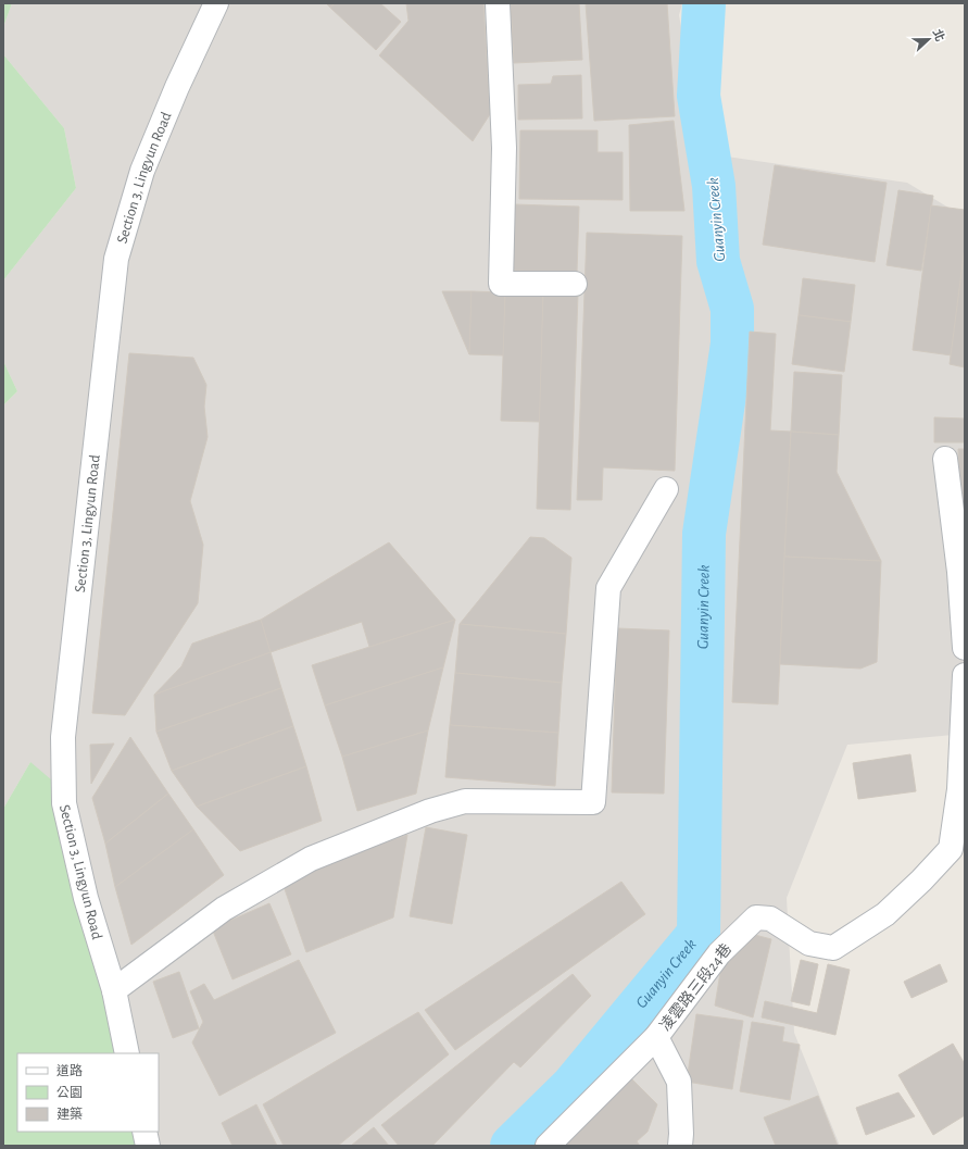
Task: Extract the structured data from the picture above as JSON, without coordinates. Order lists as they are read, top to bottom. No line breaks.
{"streets":{"street":["Section 3, Lingyun Road","凌雲路三段24巷"]},"water":["Guanyin Creek"],"legend":["道路","公園","建築"],"north":"right"}
